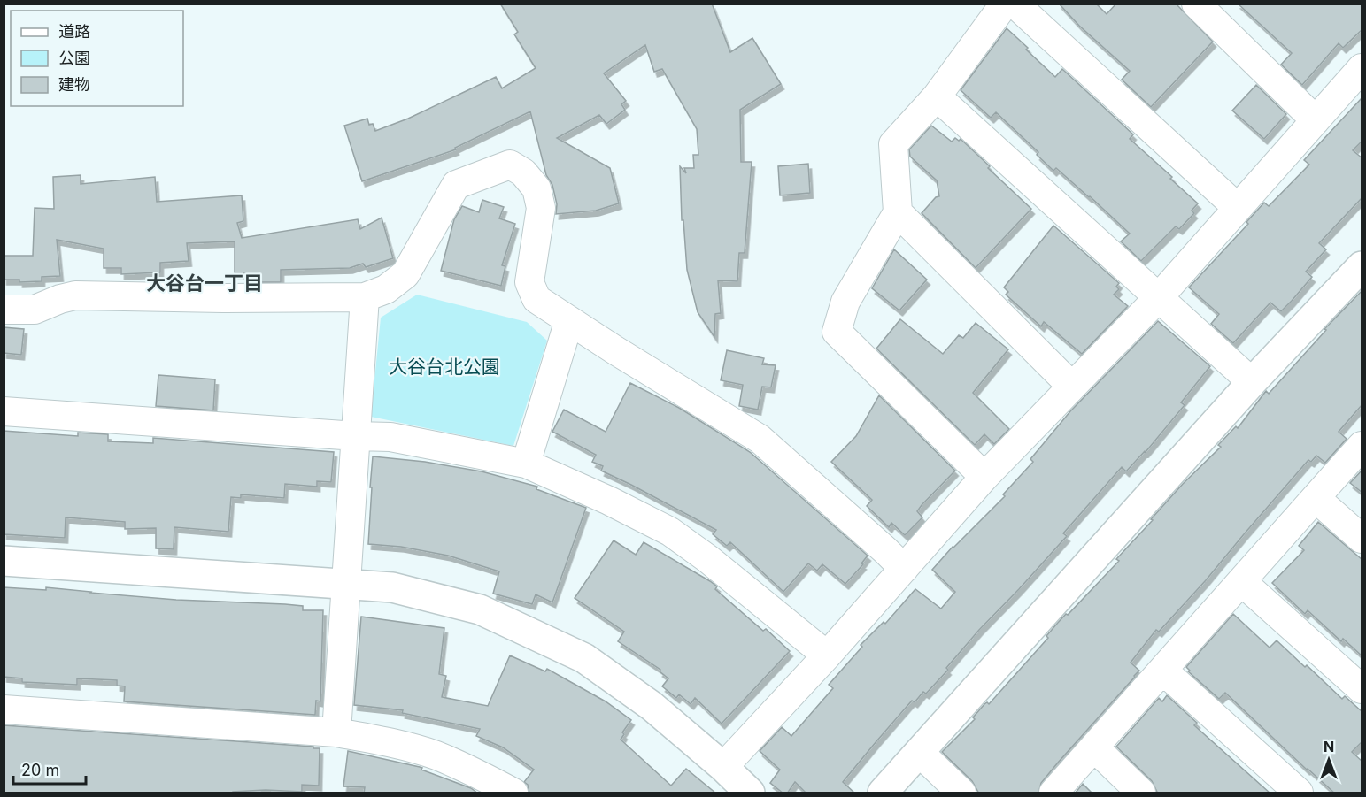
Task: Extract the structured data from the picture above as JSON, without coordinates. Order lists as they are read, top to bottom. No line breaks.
{"districts":["大谷台一丁目"],"parks":["大谷台北公園"],"legend":["道路","公園","建物"],"scale_bar":"20 m","north":"top"}
